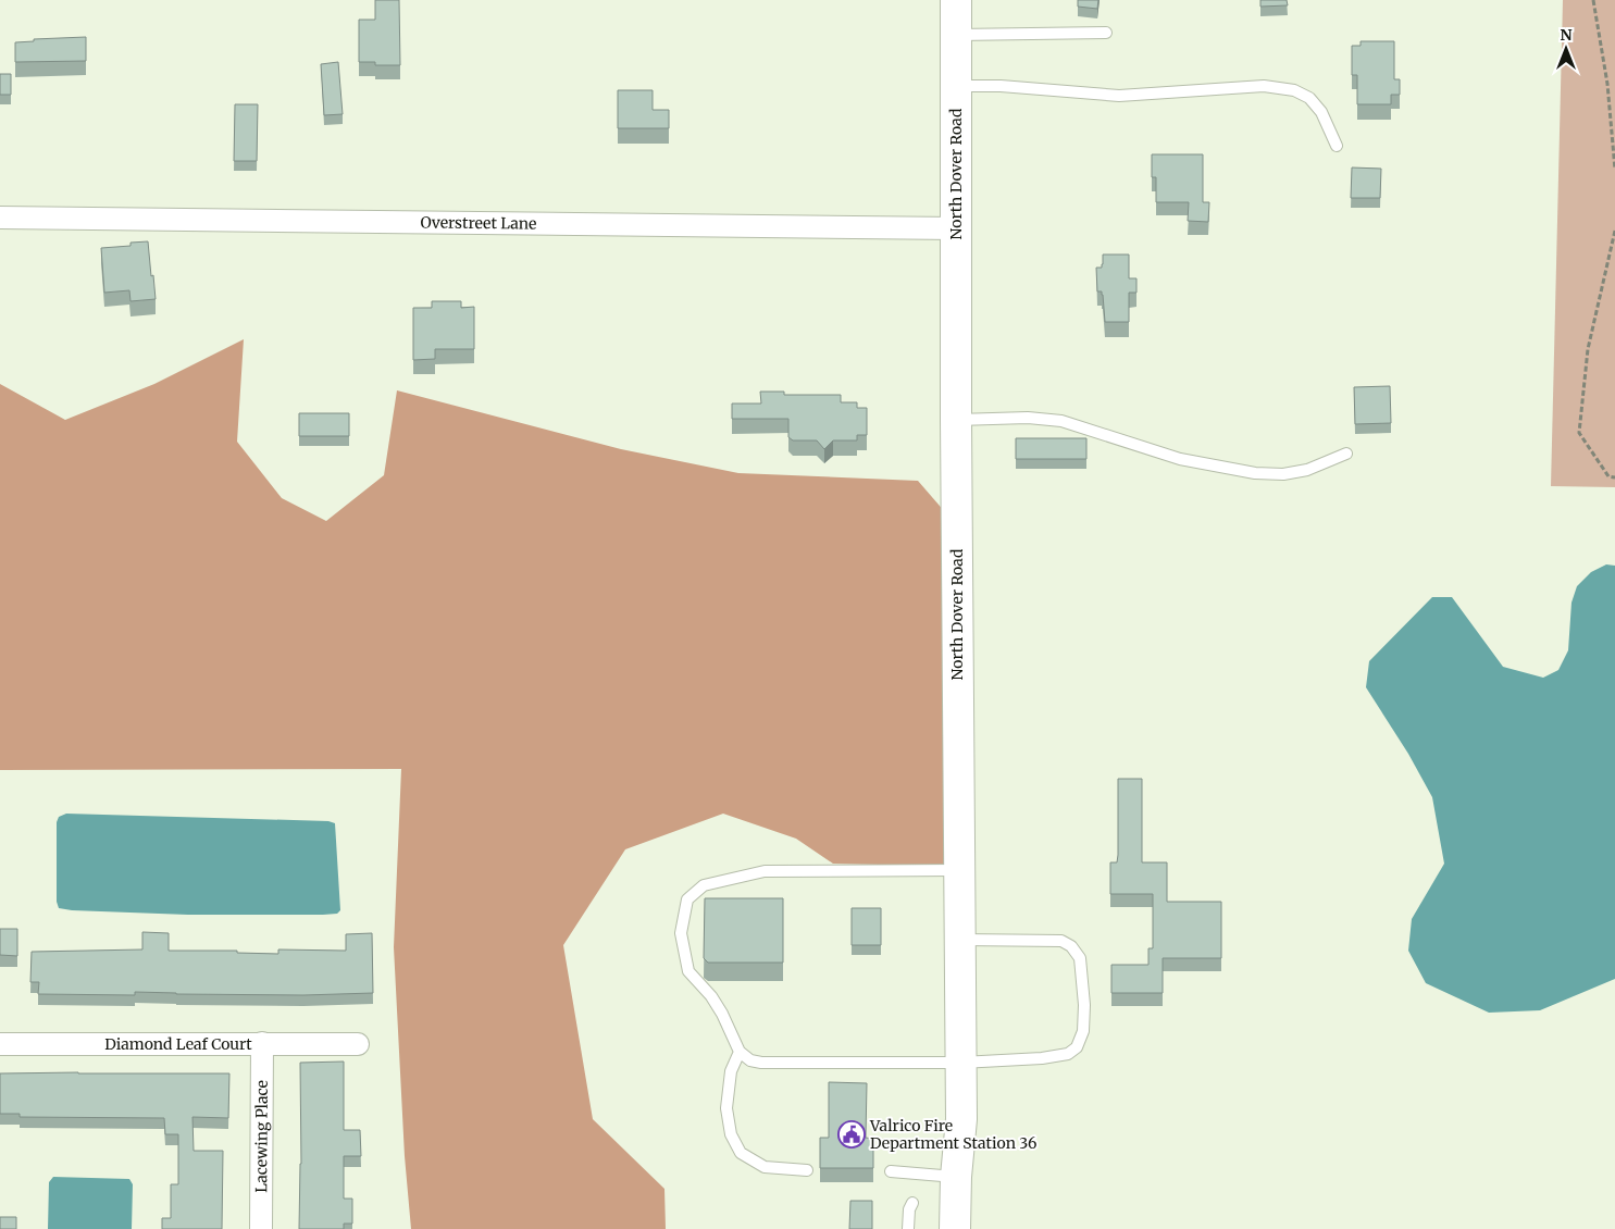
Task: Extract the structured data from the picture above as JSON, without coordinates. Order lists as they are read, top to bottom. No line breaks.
{"streets":{"street":["North Dover Road","Overstreet Lane","Diamond Leaf Court","Lacewing Place"]},"crossings":[["North Dover Road","Overstreet Lane"],["Diamond Leaf Court","Lacewing Place"]],"places":{"public building":["Valrico Fire Department Station 36"]},"north":"top"}
